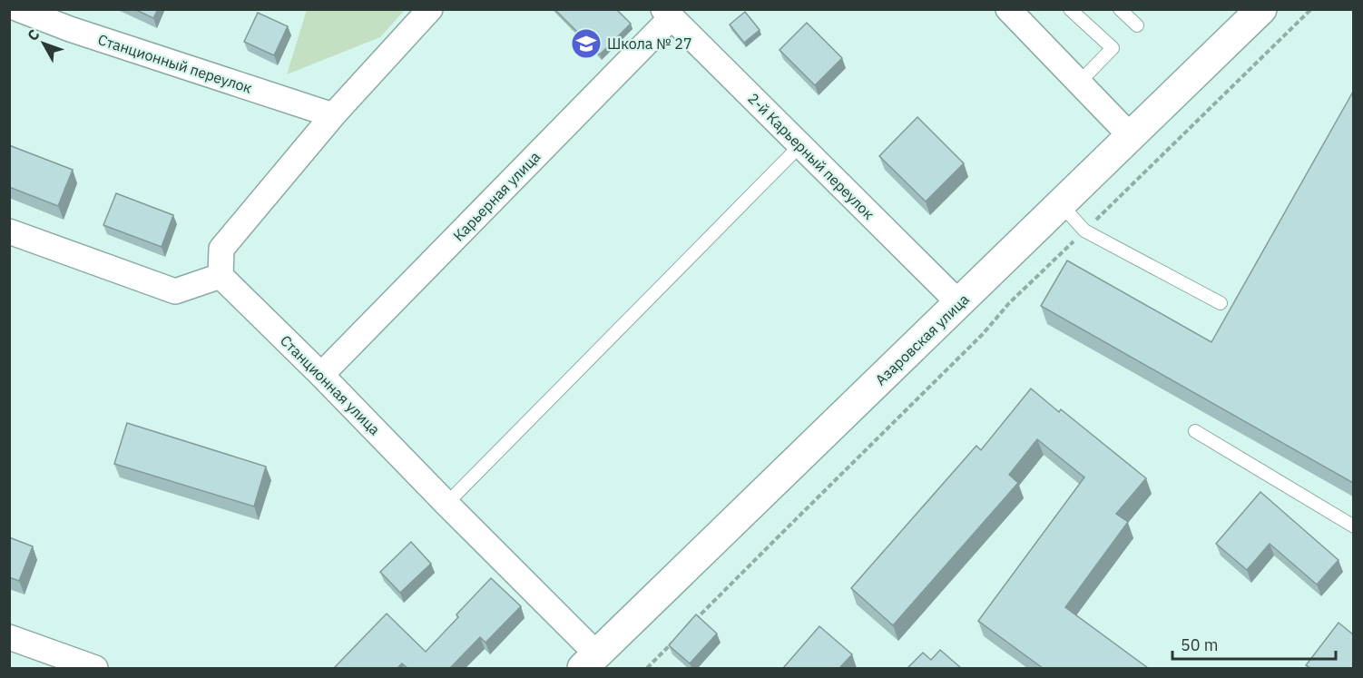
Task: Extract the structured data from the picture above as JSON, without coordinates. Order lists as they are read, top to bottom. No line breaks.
{"streets":{"street":["Станционный переулок","2-й Карьерный переулок","Карьерная улица","Азаровская улица","Станционная улица"]},"crossings":[["2-й Карьерный переулок","Карьерная улица"],["2-й Карьерный переулок","Азаровская улица"],["Карьерная улица","Станционная улица"],["Азаровская улица","Станционная улица"]],"places":{"school or university":["Школа № 27"]},"scale_bar":"50 m","north":"top left"}
